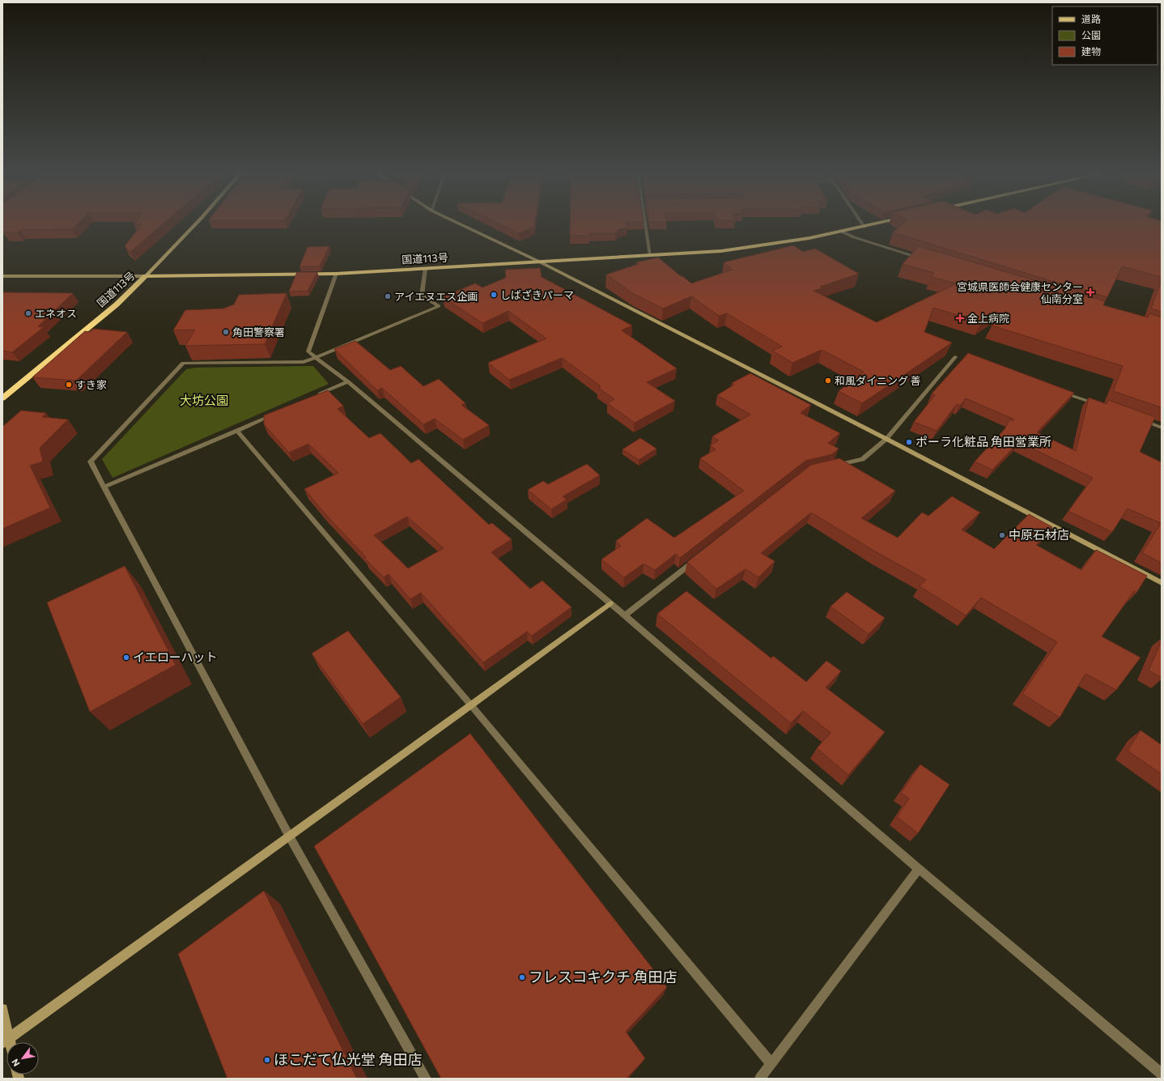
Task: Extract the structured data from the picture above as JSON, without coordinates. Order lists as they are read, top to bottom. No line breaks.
{"streets":{"highway":["国道113号"]},"parks":["大坊公園"],"places":{"health":["宮城県医師会健康センター 仙南分室","金上病院"],"other":["しばざきパーマ","アイエヌエス企画","エネオス","角田警察署","和風ダイニング 善","すき家","ポーラ化粧品 角田営業所","中原石材店","イエローハット","フレスコキクチ 角田店","ほこだて仏光堂 角田店"]},"legend":["道路","公園","建物"],"north":"bottom left"}
